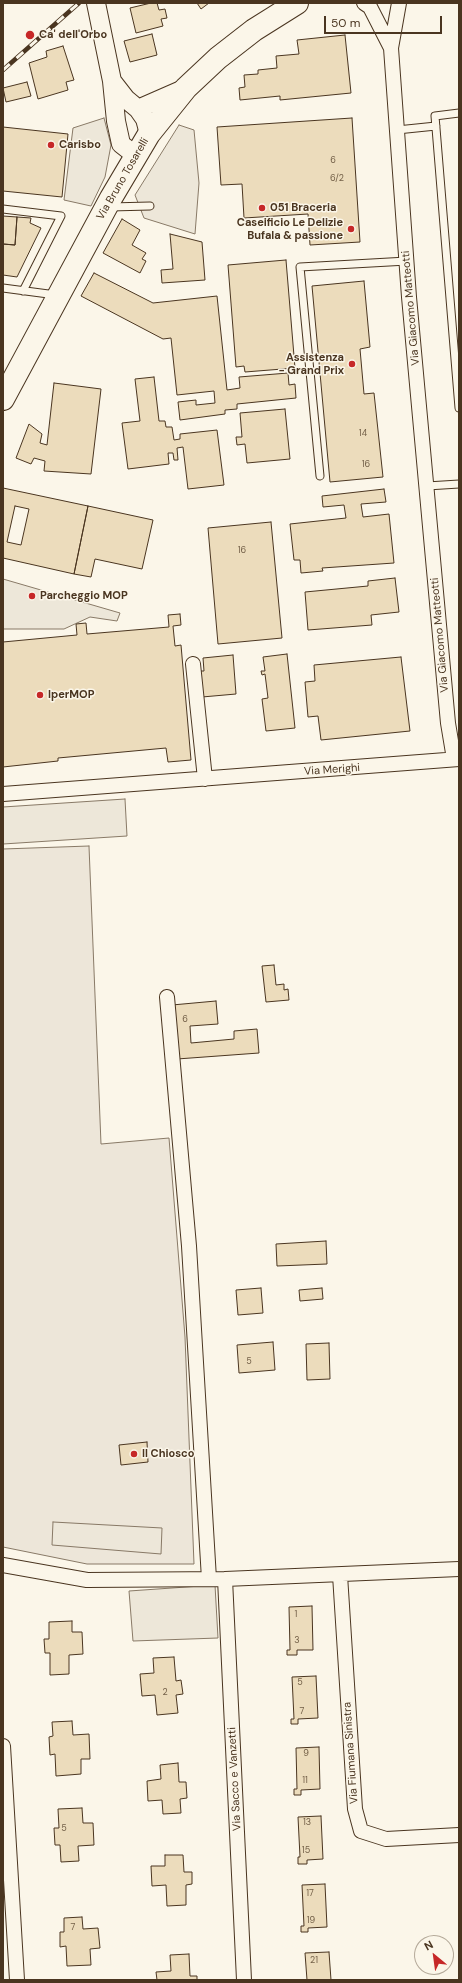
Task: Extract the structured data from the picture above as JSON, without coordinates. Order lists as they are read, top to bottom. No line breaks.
{"streets":{"main road":["Via Bruno Tosarelli"],"street":["Via Giacomo Matteotti","Via Merighi","Via Fiumana Sinistra","Via Sacco e Vanzetti"]},"crossings":[["Via Giacomo Matteotti","Via Merighi"]],"places":["Ca' dell'Orbo","Carisbo","051 Braceria","Caseificio Le Delizie Bufala & passione","Assistenza - Grand Prix","Parcheggio MOP","IperMOP","Il Chiosco"],"house_numbers":["6","6/2","14","16","16","6","5","1","3","5","2","7","9","11","13","5","15","17","19","7","21"],"scale_bar":"50 m","north":"top left"}
